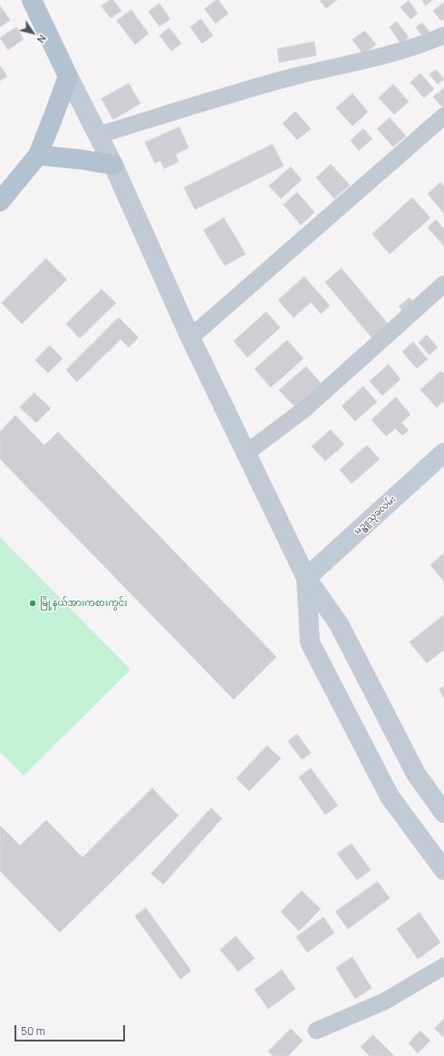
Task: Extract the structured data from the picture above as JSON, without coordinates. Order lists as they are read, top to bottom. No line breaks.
{"streets":{"street":["မဥ္ဇူသုခလမ်း"]},"places":["မြို့နယ်အားကစားကွင်း"],"scale_bar":"50 m","north":"bottom right"}
